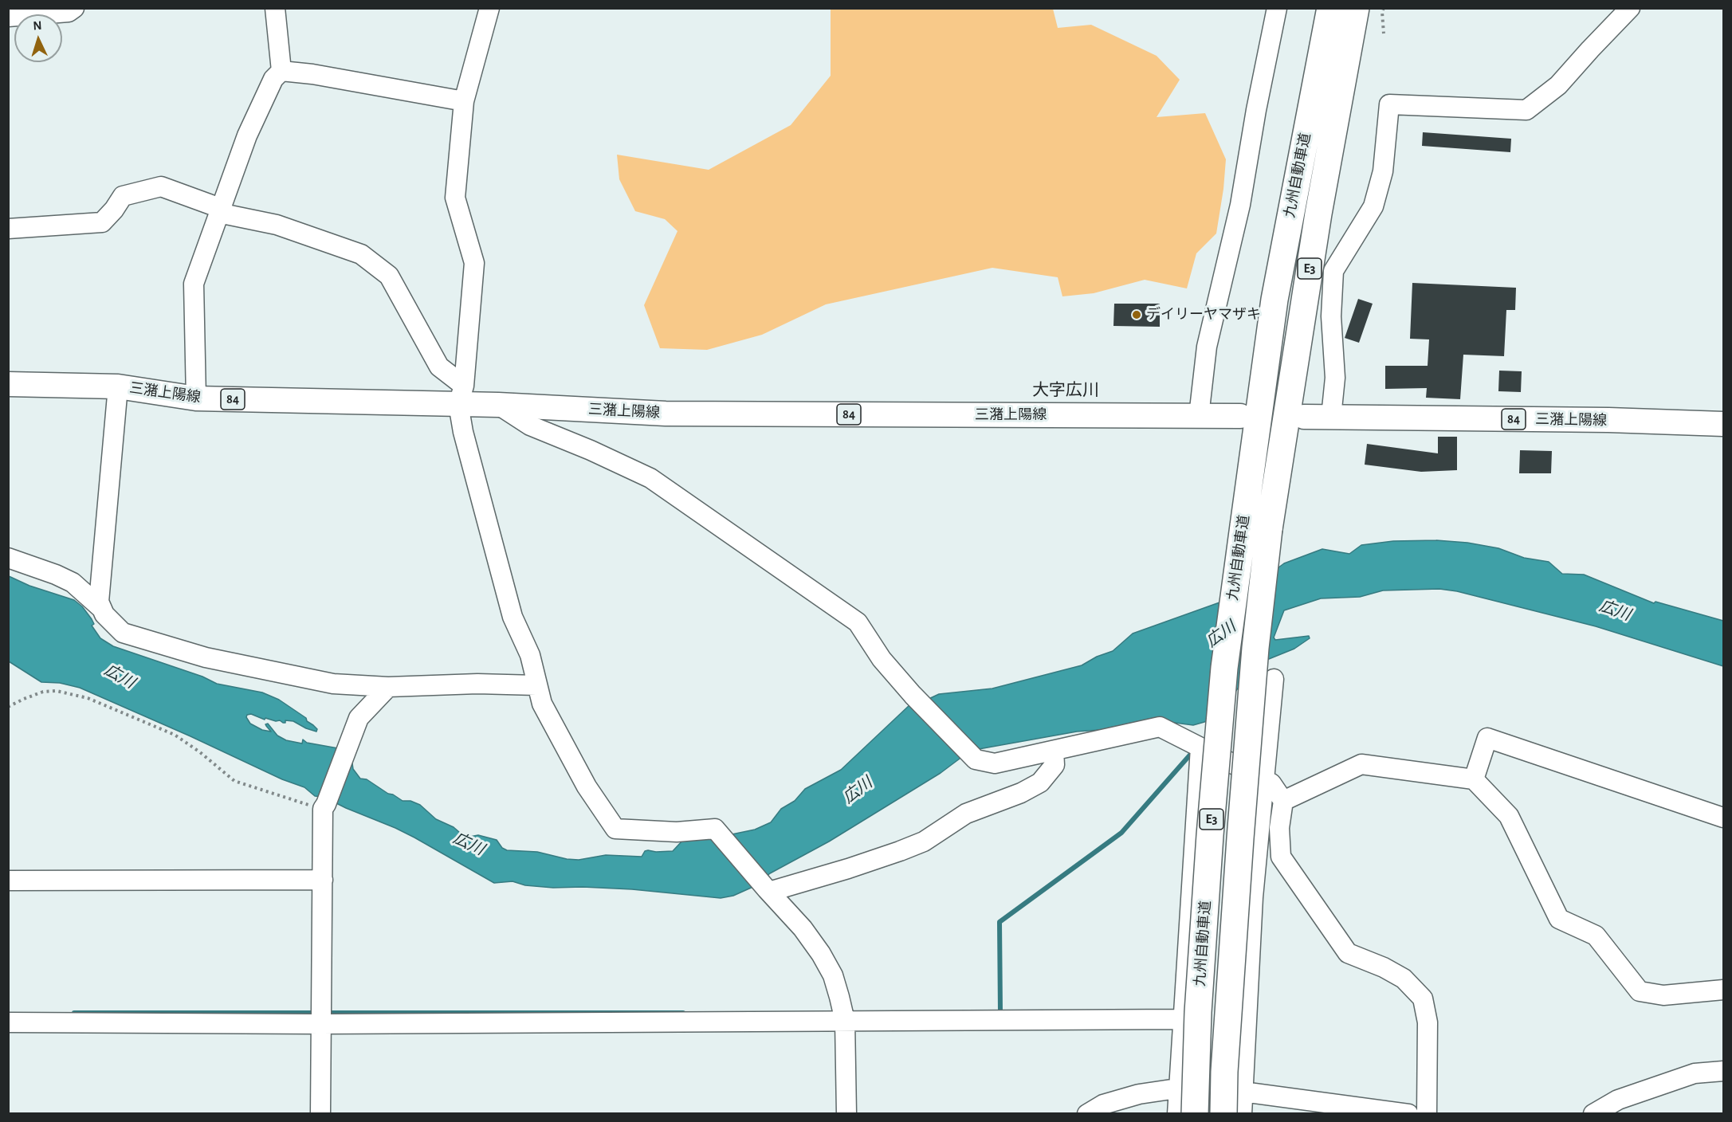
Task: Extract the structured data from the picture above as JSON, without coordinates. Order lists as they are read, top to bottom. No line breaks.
{"streets":{"highway":["九州自動車道","E3"],"main road":["三潴上陽線","84"]},"districts":["大字広川"],"water":["広川"],"places":["デイリーヤマザキ"],"north":"top"}
